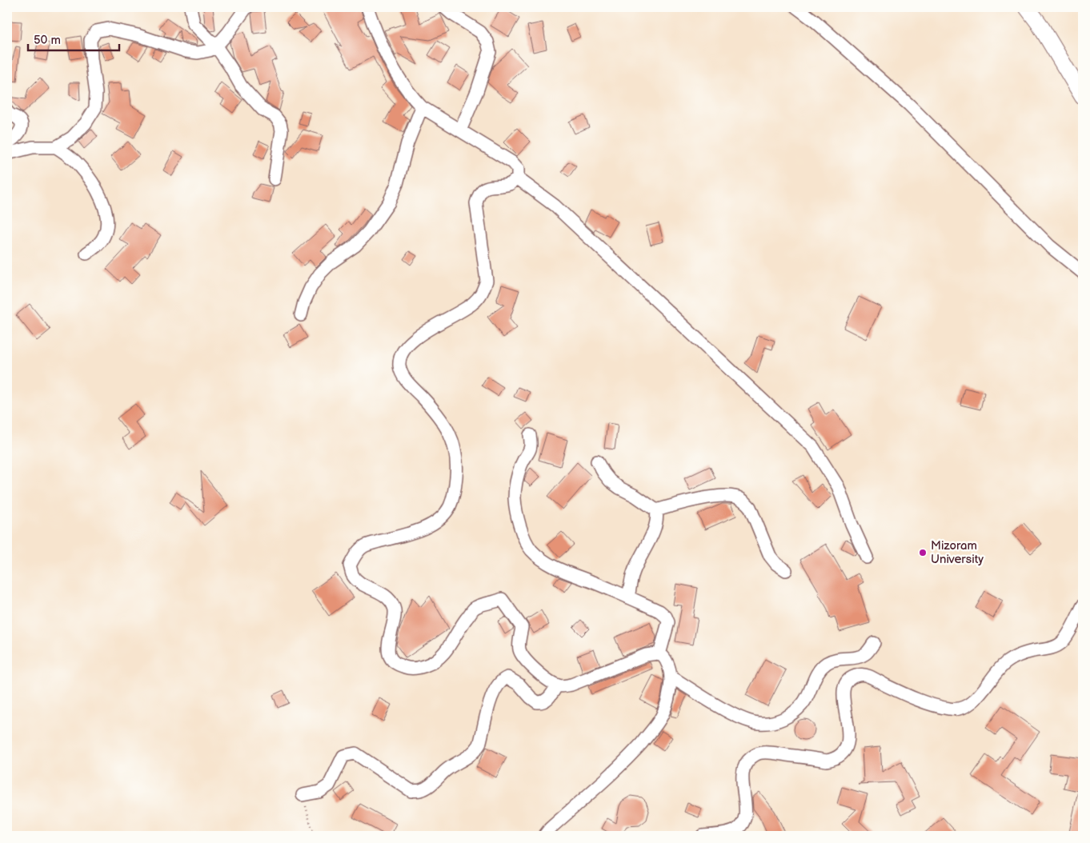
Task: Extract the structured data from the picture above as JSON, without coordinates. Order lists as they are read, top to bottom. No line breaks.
{"places":["Mizoram University"],"scale_bar":"50 m"}
